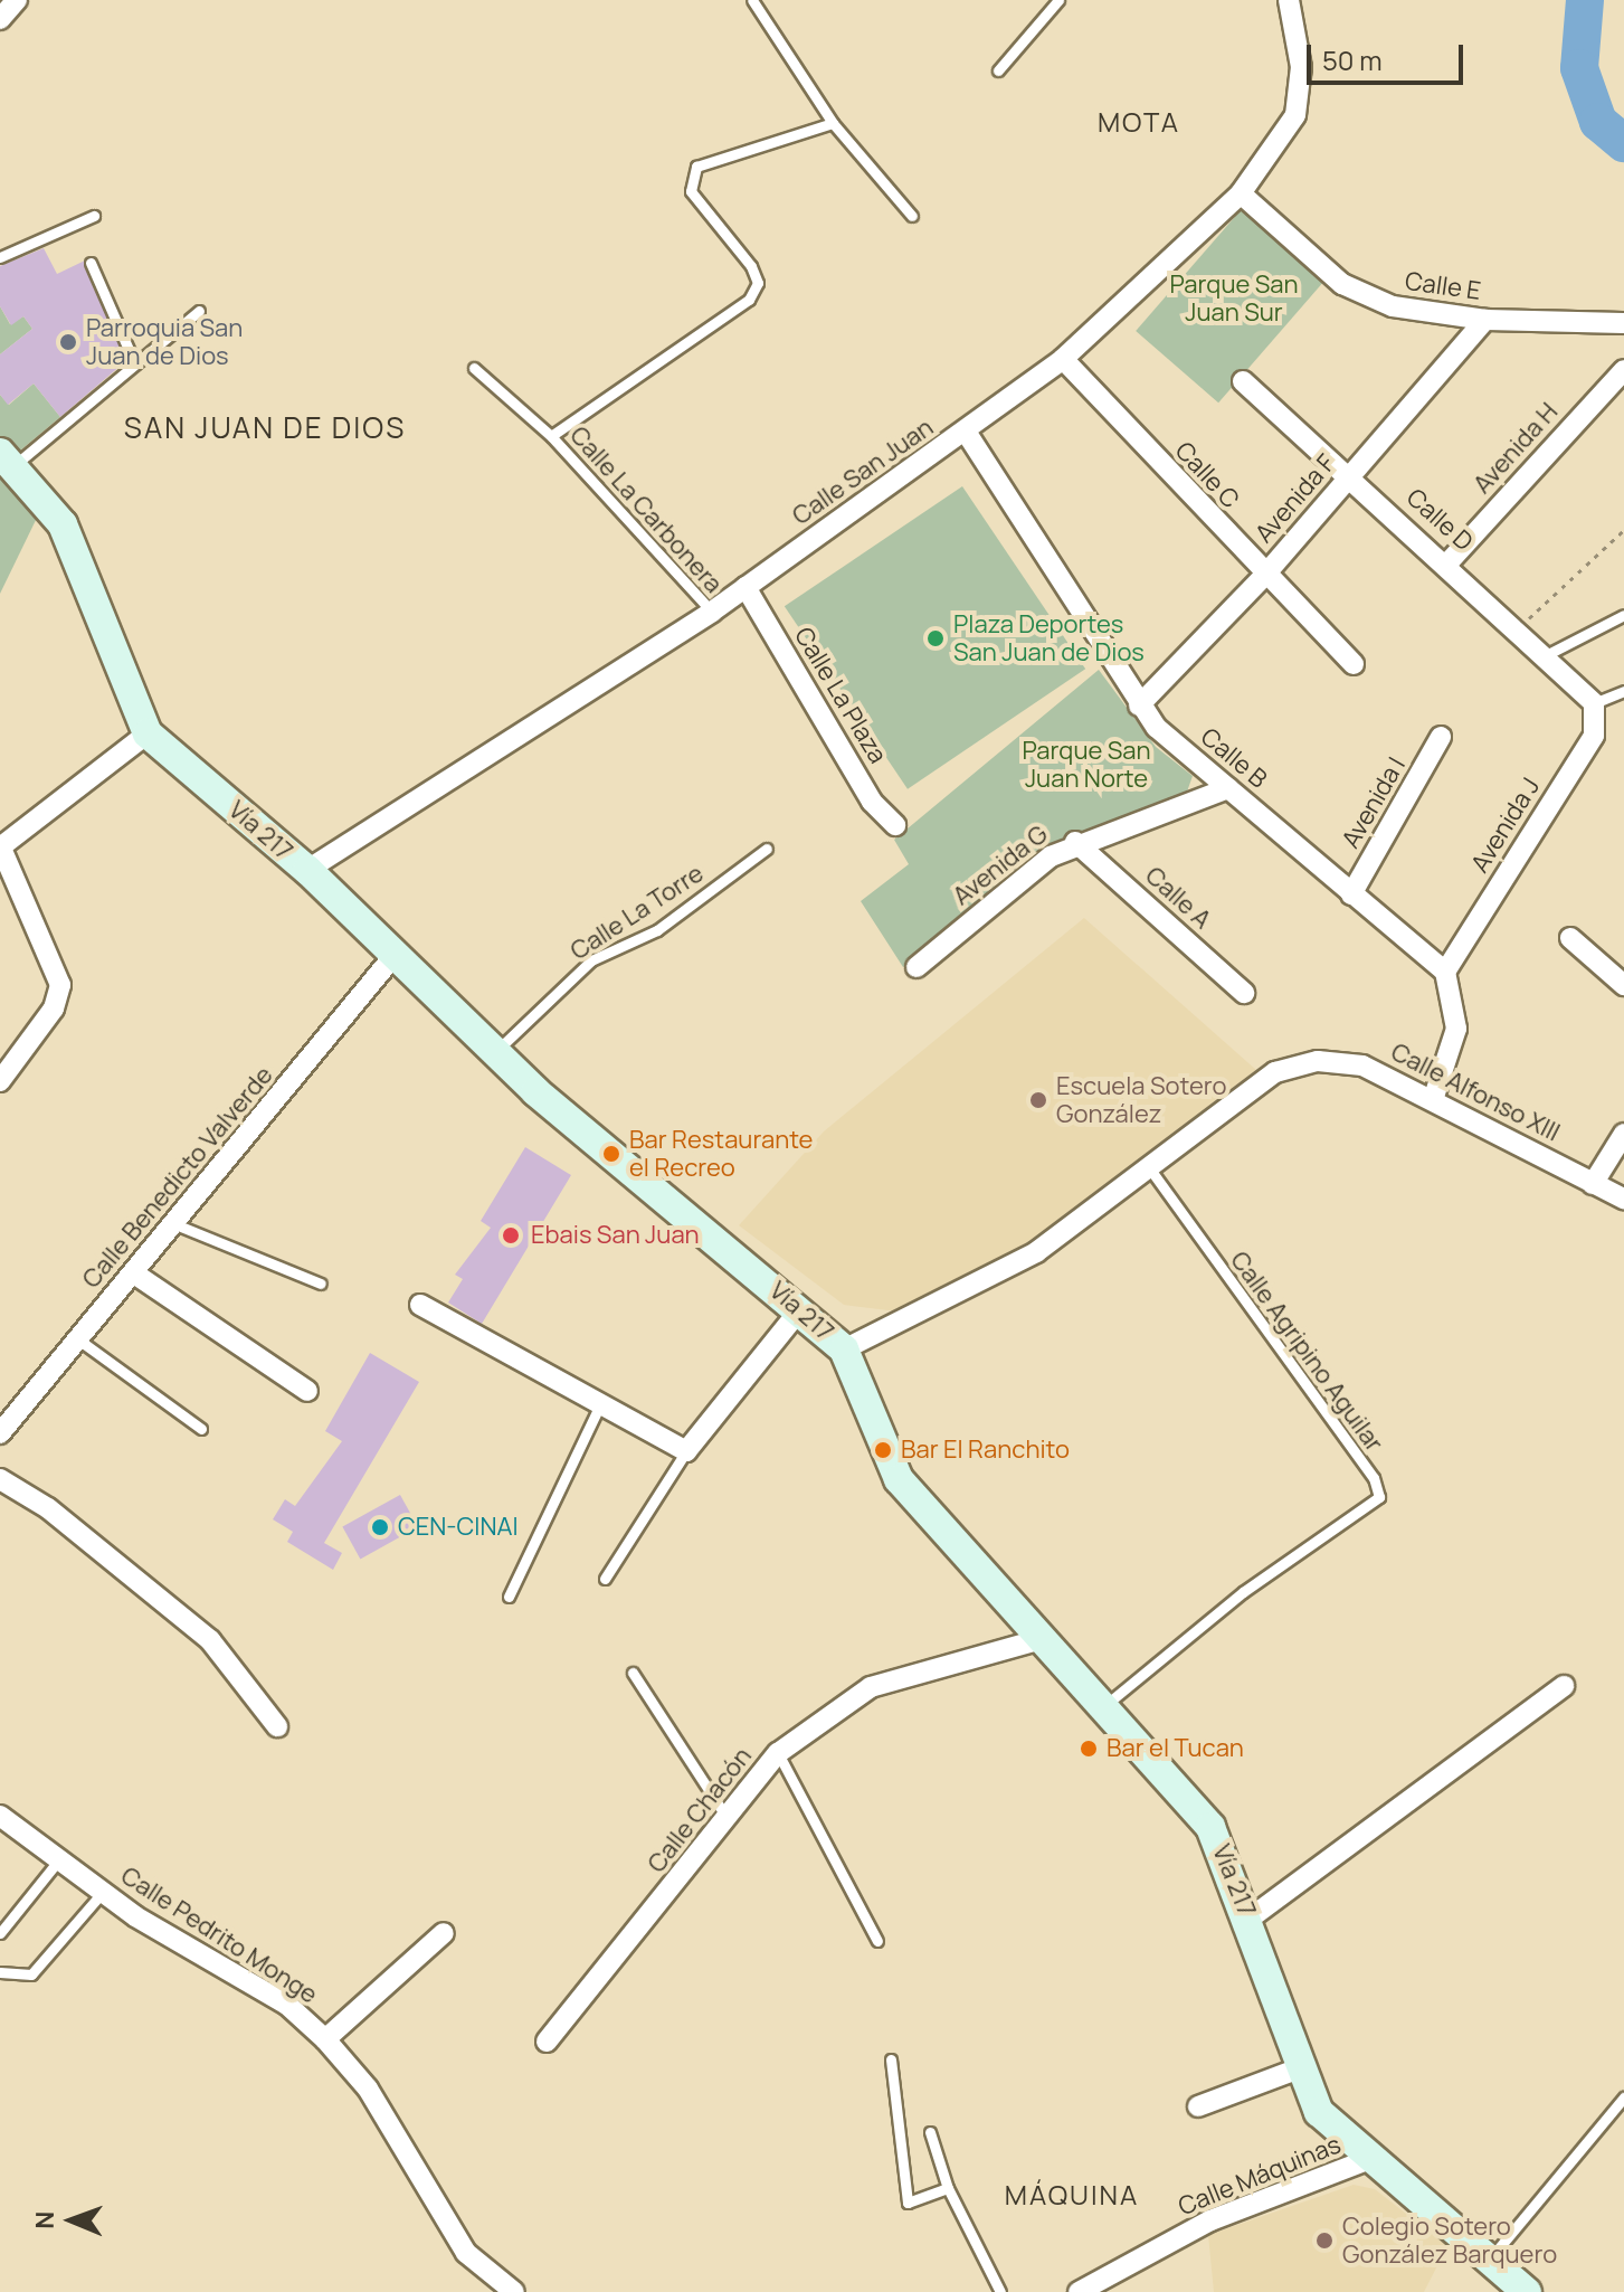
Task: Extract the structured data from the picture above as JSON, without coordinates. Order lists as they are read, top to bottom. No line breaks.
{"streets":{"main road":["Vía 217"],"street":["Calle E","Avenida H","Calle San Juan","Calle C","Avenida F","Calle D","Calle La Plaza","Calle B","Avenida I","Avenida J","Avenida G","Calle A","Calle Alfonso XIII","Calle Benedicto Valverde","Calle Chacón","Calle Pedrito Monge","Calle Máquinas"],"lane":["Calle La Carbonera","Calle La Torre","Calle Agripino Aguilar"]},"crossings":[["Calle E","Calle San Juan"],["Calle E","Avenida F"],["Avenida H","Calle D"],["Calle San Juan","Calle C"],["Calle San Juan","Calle La Carbonera"],["Calle San Juan","Calle La Plaza"],["Calle San Juan","Calle B"],["Calle San Juan","Vía 217"],["Calle C","Avenida F"],["Avenida F","Calle D"],["Avenida F","Calle B"],["Calle D","Avenida J"],["Calle B","Avenida I"],["Calle B","Avenida J"],["Calle B","Avenida G"],["Vía 217","Calle La Torre"],["Vía 217","Calle Alfonso XIII"],["Vía 217","Calle Benedicto Valverde"],["Vía 217","Calle Agripino Aguilar"],["Vía 217","Calle Chacón"],["Vía 217","Calle Máquinas"],["Avenida G","Calle A"],["Calle Alfonso XIII","Calle Agripino Aguilar"]],"districts":["MOTA","SAN JUAN DE DIOS","MÁQUINA"],"parks":["Parque San Juan Sur","Parque San Juan Norte"],"places":["Parroquia San Juan de Dios","Plaza Deportes San Juan de Dios","Escuela Sotero González","Bar Restaurante el Recreo","Ebais San Juan","Bar El Ranchito","CEN-CINAI","Bar el Tucan","Colegio Sotero González Barquero"],"scale_bar":"50 m","north":"left"}
